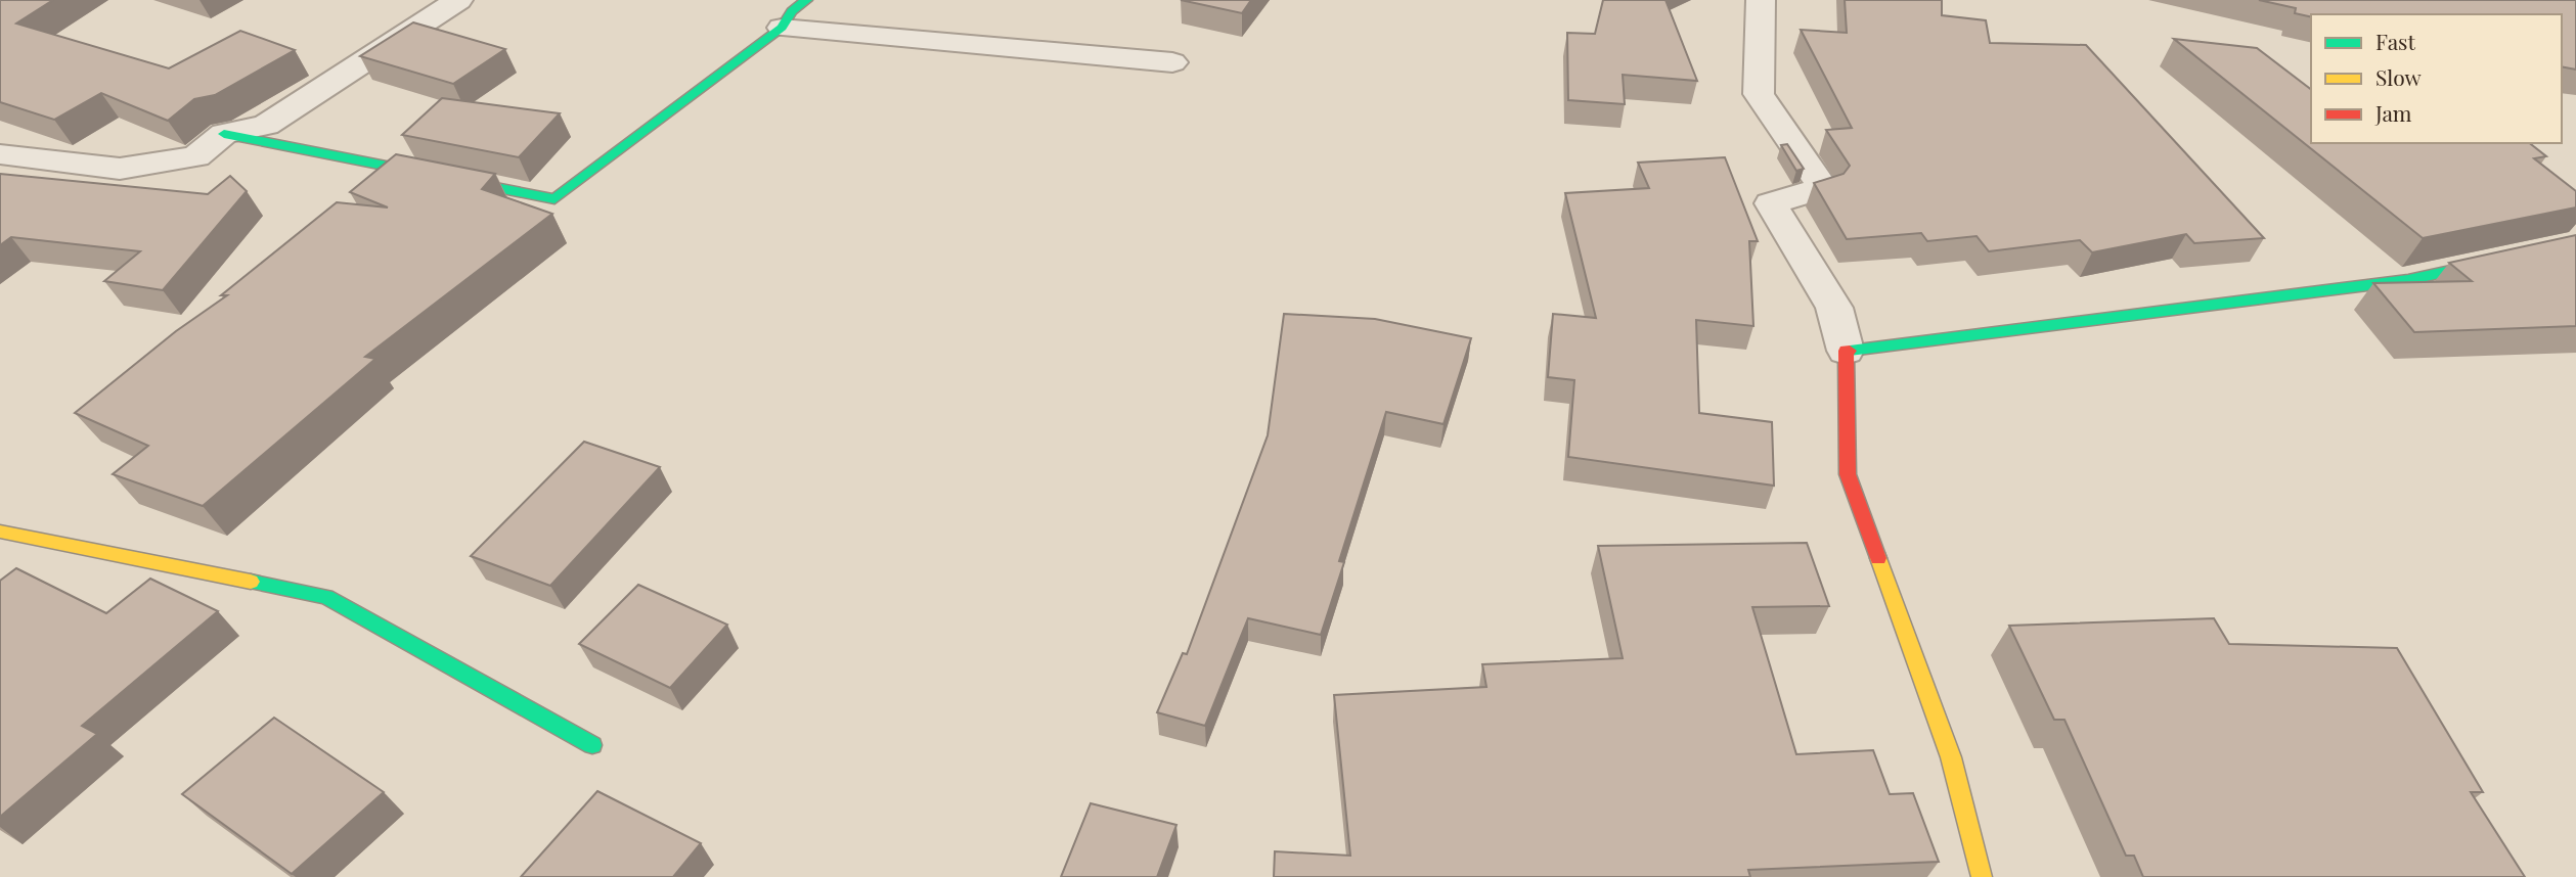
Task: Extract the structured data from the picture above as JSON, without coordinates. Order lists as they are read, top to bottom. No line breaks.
{"legend":["Fast","Slow","Jam"]}
